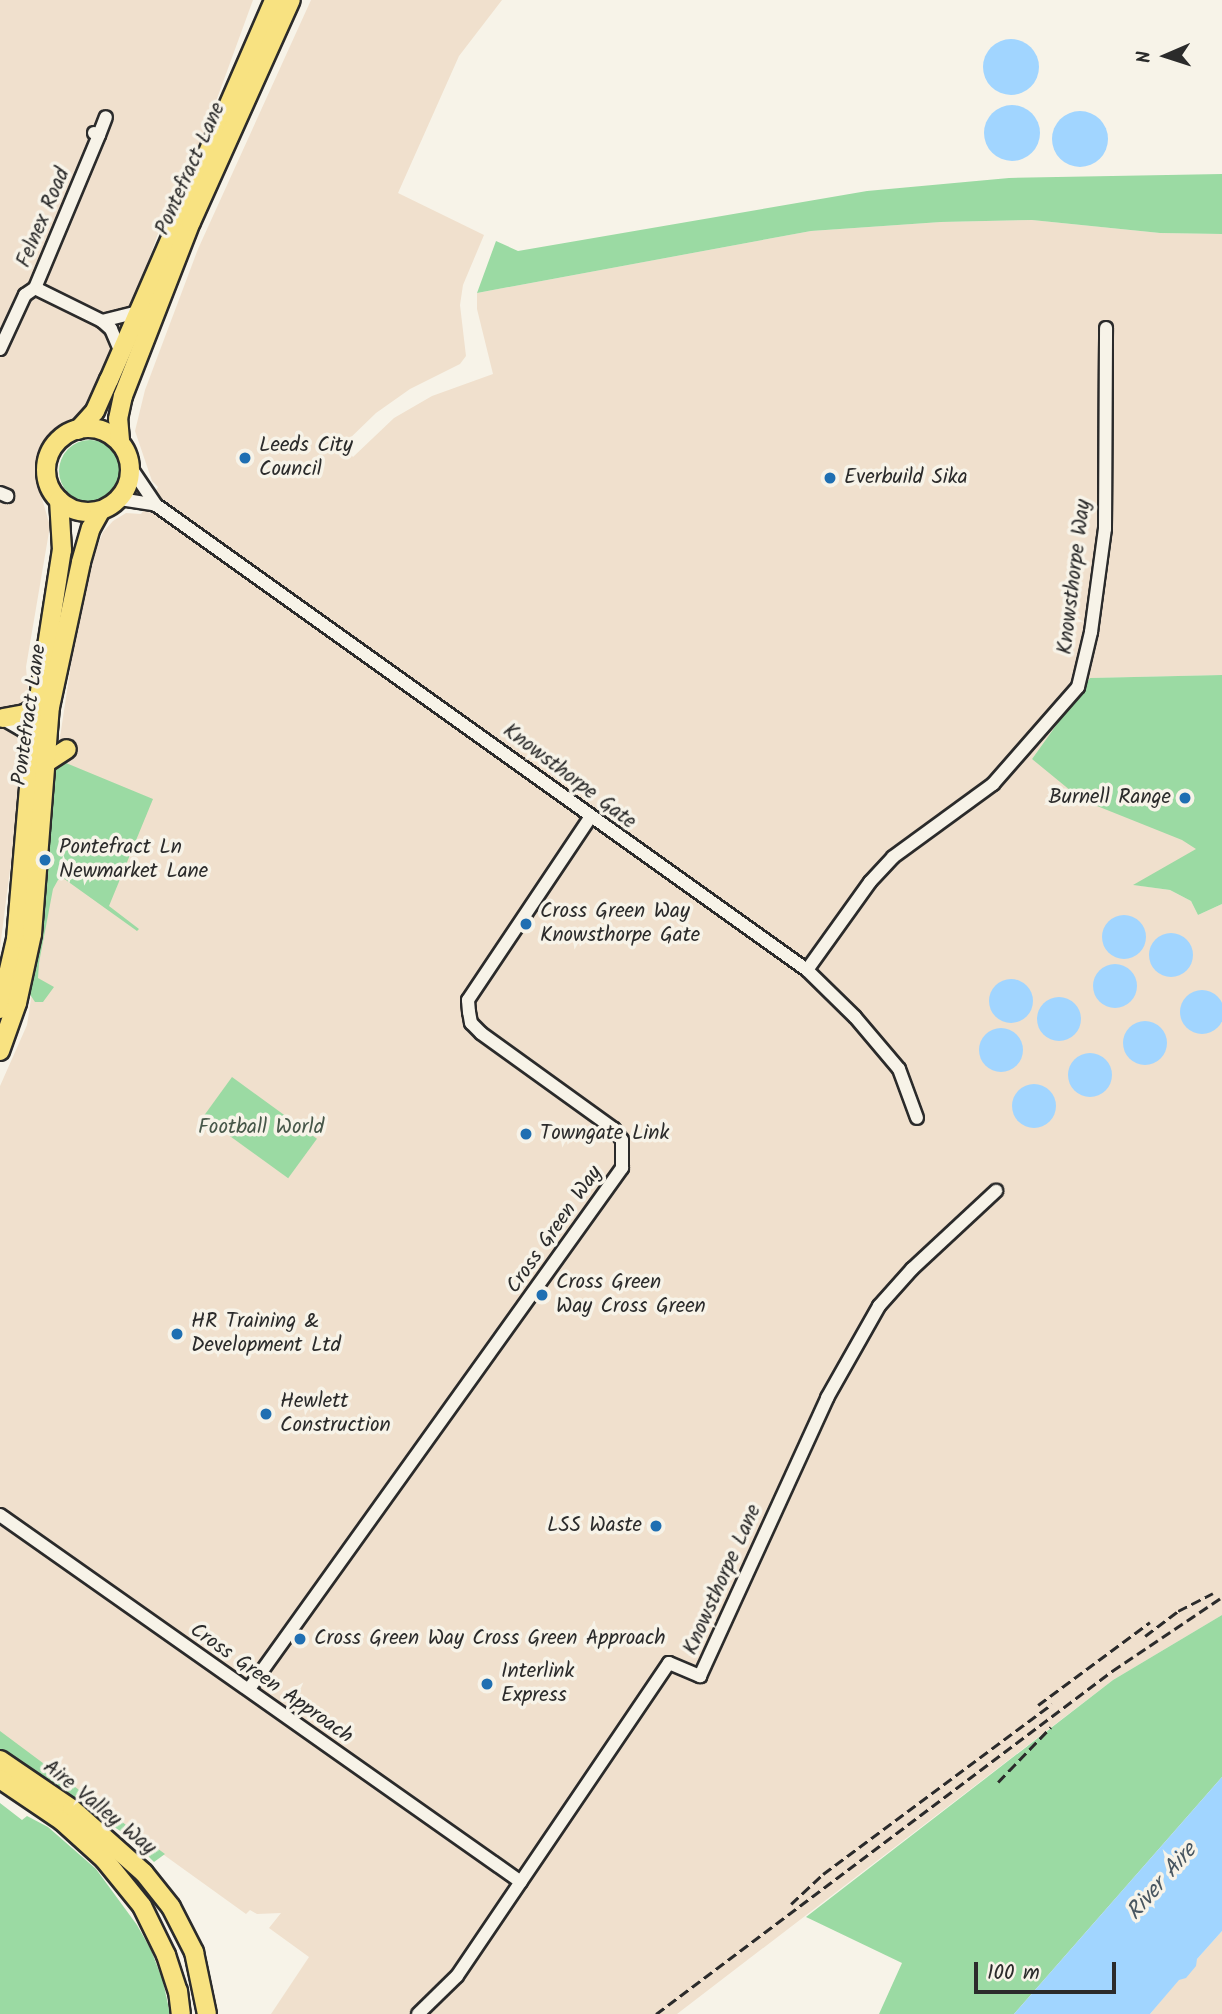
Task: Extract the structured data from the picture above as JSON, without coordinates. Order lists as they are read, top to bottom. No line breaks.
{"streets":{"highway":["Pontefract Lane","Aire Valley Way"],"street":["Felnex Road","Knowsthorpe Way","Knowsthorpe Gate","Cross Green Way","Knowsthorpe Lane","Cross Green Approach"]},"crossings":[["Pontefract Lane","Knowsthorpe Gate"],["Knowsthorpe Way","Knowsthorpe Gate"],["Knowsthorpe Gate","Cross Green Way"],["Cross Green Way","Cross Green Approach"],["Knowsthorpe Lane","Cross Green Approach"]],"water":["River Aire"],"parks":["Football World"],"places":["Leeds City Council","Everbuild Sika","Burnell Range","Pontefract Ln Newmarket Lane","Cross Green Way Knowsthorpe Gate","Towngate Link","Cross Green Way Cross Green","HR Training & Development Ltd","Hewlett Construction","LSS Waste","Cross Green Way Cross Green Approach","Interlink Express"],"scale_bar":"100 m","north":"left"}
